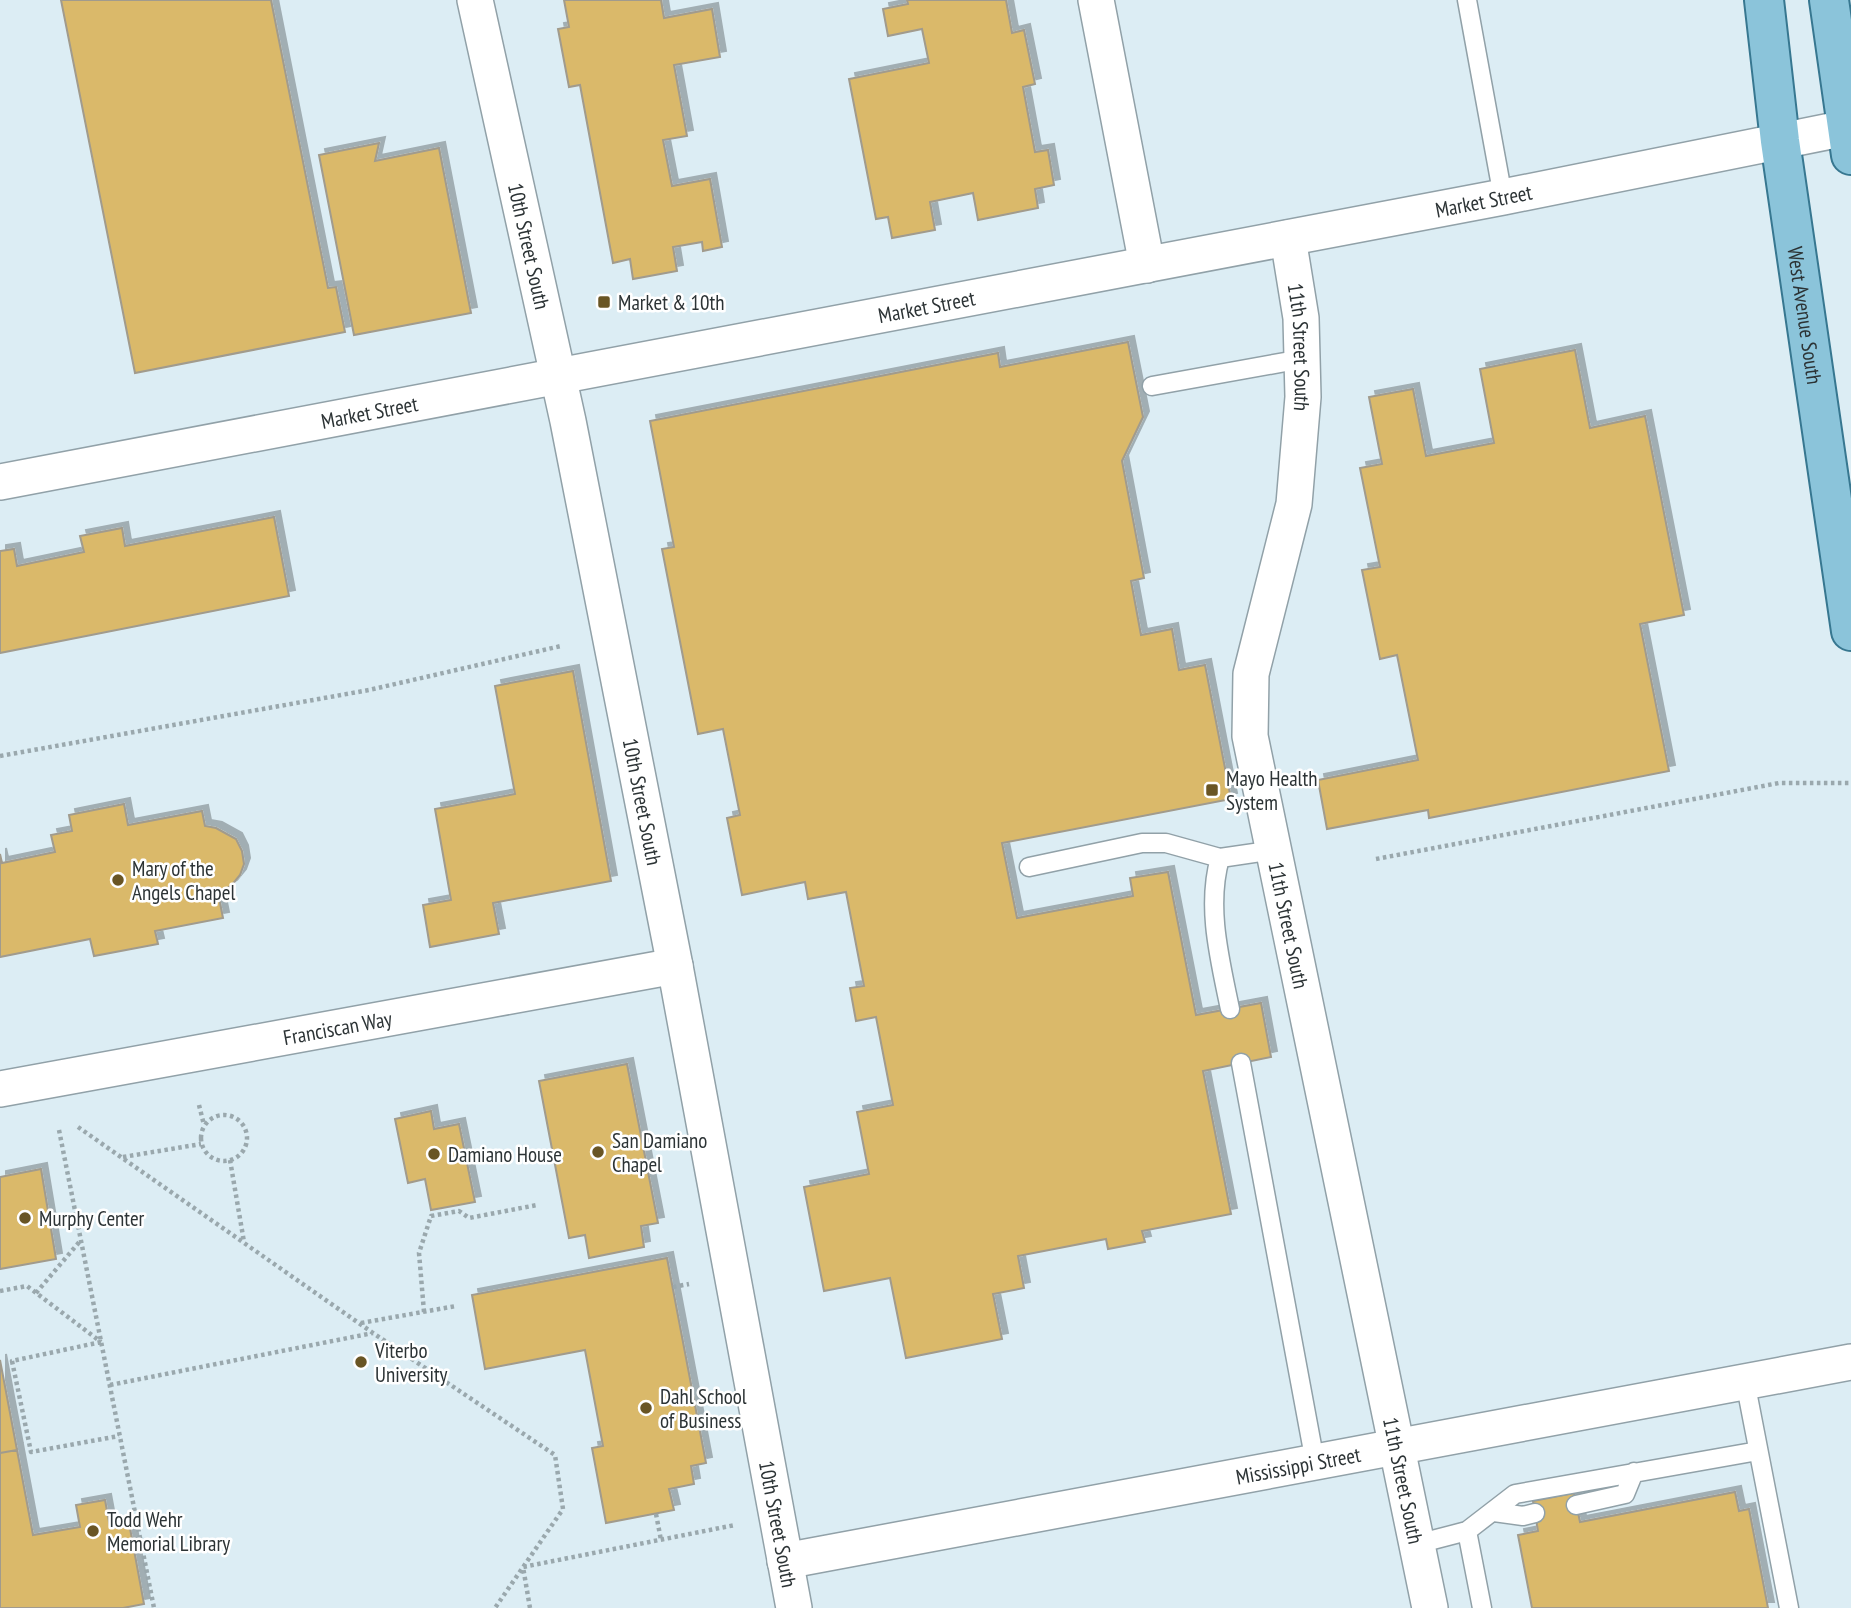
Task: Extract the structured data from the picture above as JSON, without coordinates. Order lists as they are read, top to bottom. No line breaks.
{"streets":{"main road":["West Avenue South"],"street":["Market Street","10th Street South","11th Street South","Franciscan Way","Mississippi Street"]},"crossings":[["Market Street","10th Street South"],["Market Street","West Avenue South"],["Market Street","11th Street South"],["10th Street South","Franciscan Way"],["10th Street South","Mississippi Street"],["11th Street South","Mississippi Street"]],"places":{"transit":["Market & 10th","Mayo Health System"],"other":["Mary of the Angels Chapel","San Damiano Chapel","Damiano House","Murphy Center","Viterbo University","Dahl School of Business","Todd Wehr Memorial Library"]}}
